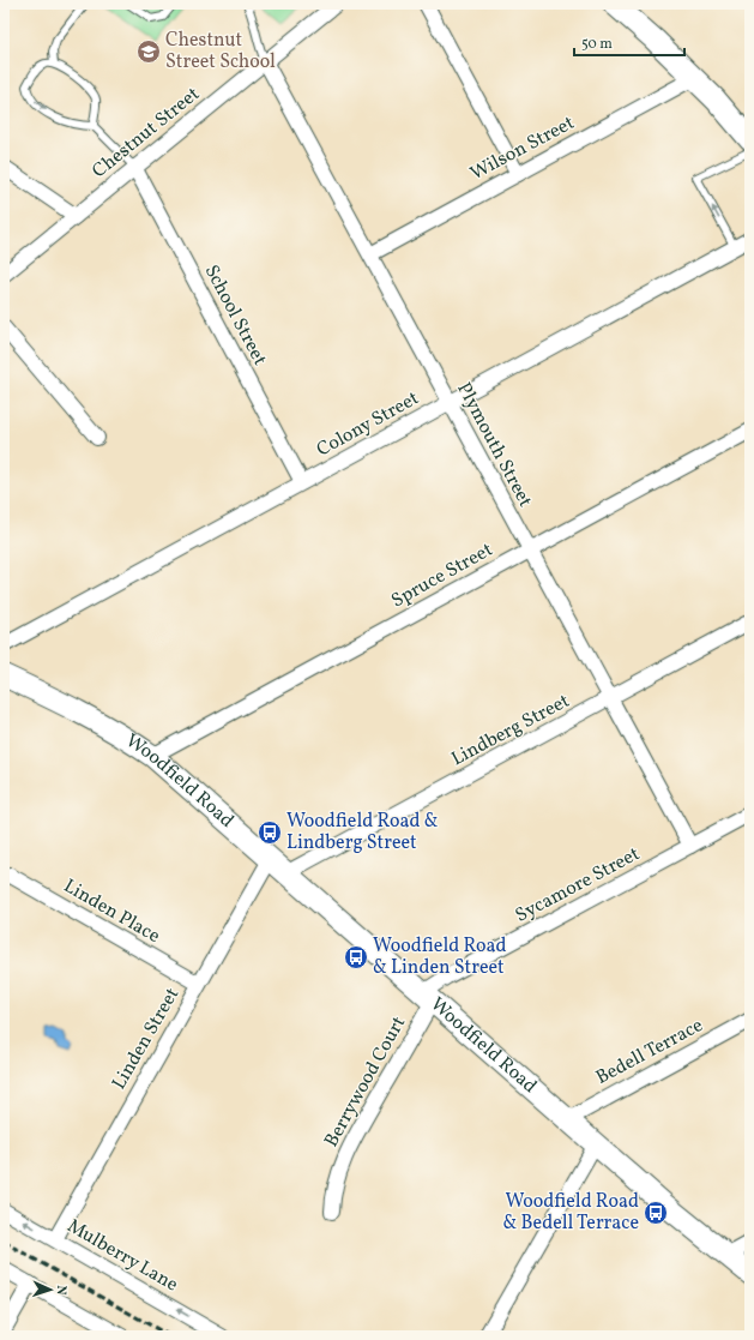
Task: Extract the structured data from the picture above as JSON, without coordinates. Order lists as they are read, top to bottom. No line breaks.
{"streets":{"main road":["Woodfield Road"],"street":["Chestnut Street","Wilson Street","School Street","Colony Street","Plymouth Street","Spruce Street","Lindberg Street","Sycamore Street","Linden Place","Linden Street","Bedell Terrace","Berrywood Court","Mulberry Lane"]},"crossings":[["Chestnut Street","School Street"],["Chestnut Street","Plymouth Street"],["Wilson Street","Plymouth Street"],["School Street","Colony Street"],["Colony Street","Plymouth Street"],["Plymouth Street","Spruce Street"],["Plymouth Street","Lindberg Street"],["Plymouth Street","Sycamore Street"],["Spruce Street","Woodfield Road"],["Lindberg Street","Woodfield Road"],["Woodfield Road","Sycamore Street"],["Woodfield Road","Linden Street"],["Woodfield Road","Bedell Terrace"],["Woodfield Road","Berrywood Court"],["Sycamore Street","Berrywood Court"],["Linden Place","Linden Street"],["Linden Street","Mulberry Lane"]],"places":{"school or university":["Chestnut Street School"],"bus stop":["Woodfield Road & Lindberg Street","Woodfield Road & Linden Street","Woodfield Road & Bedell Terrace"]},"scale_bar":"50 m","north":"right"}
